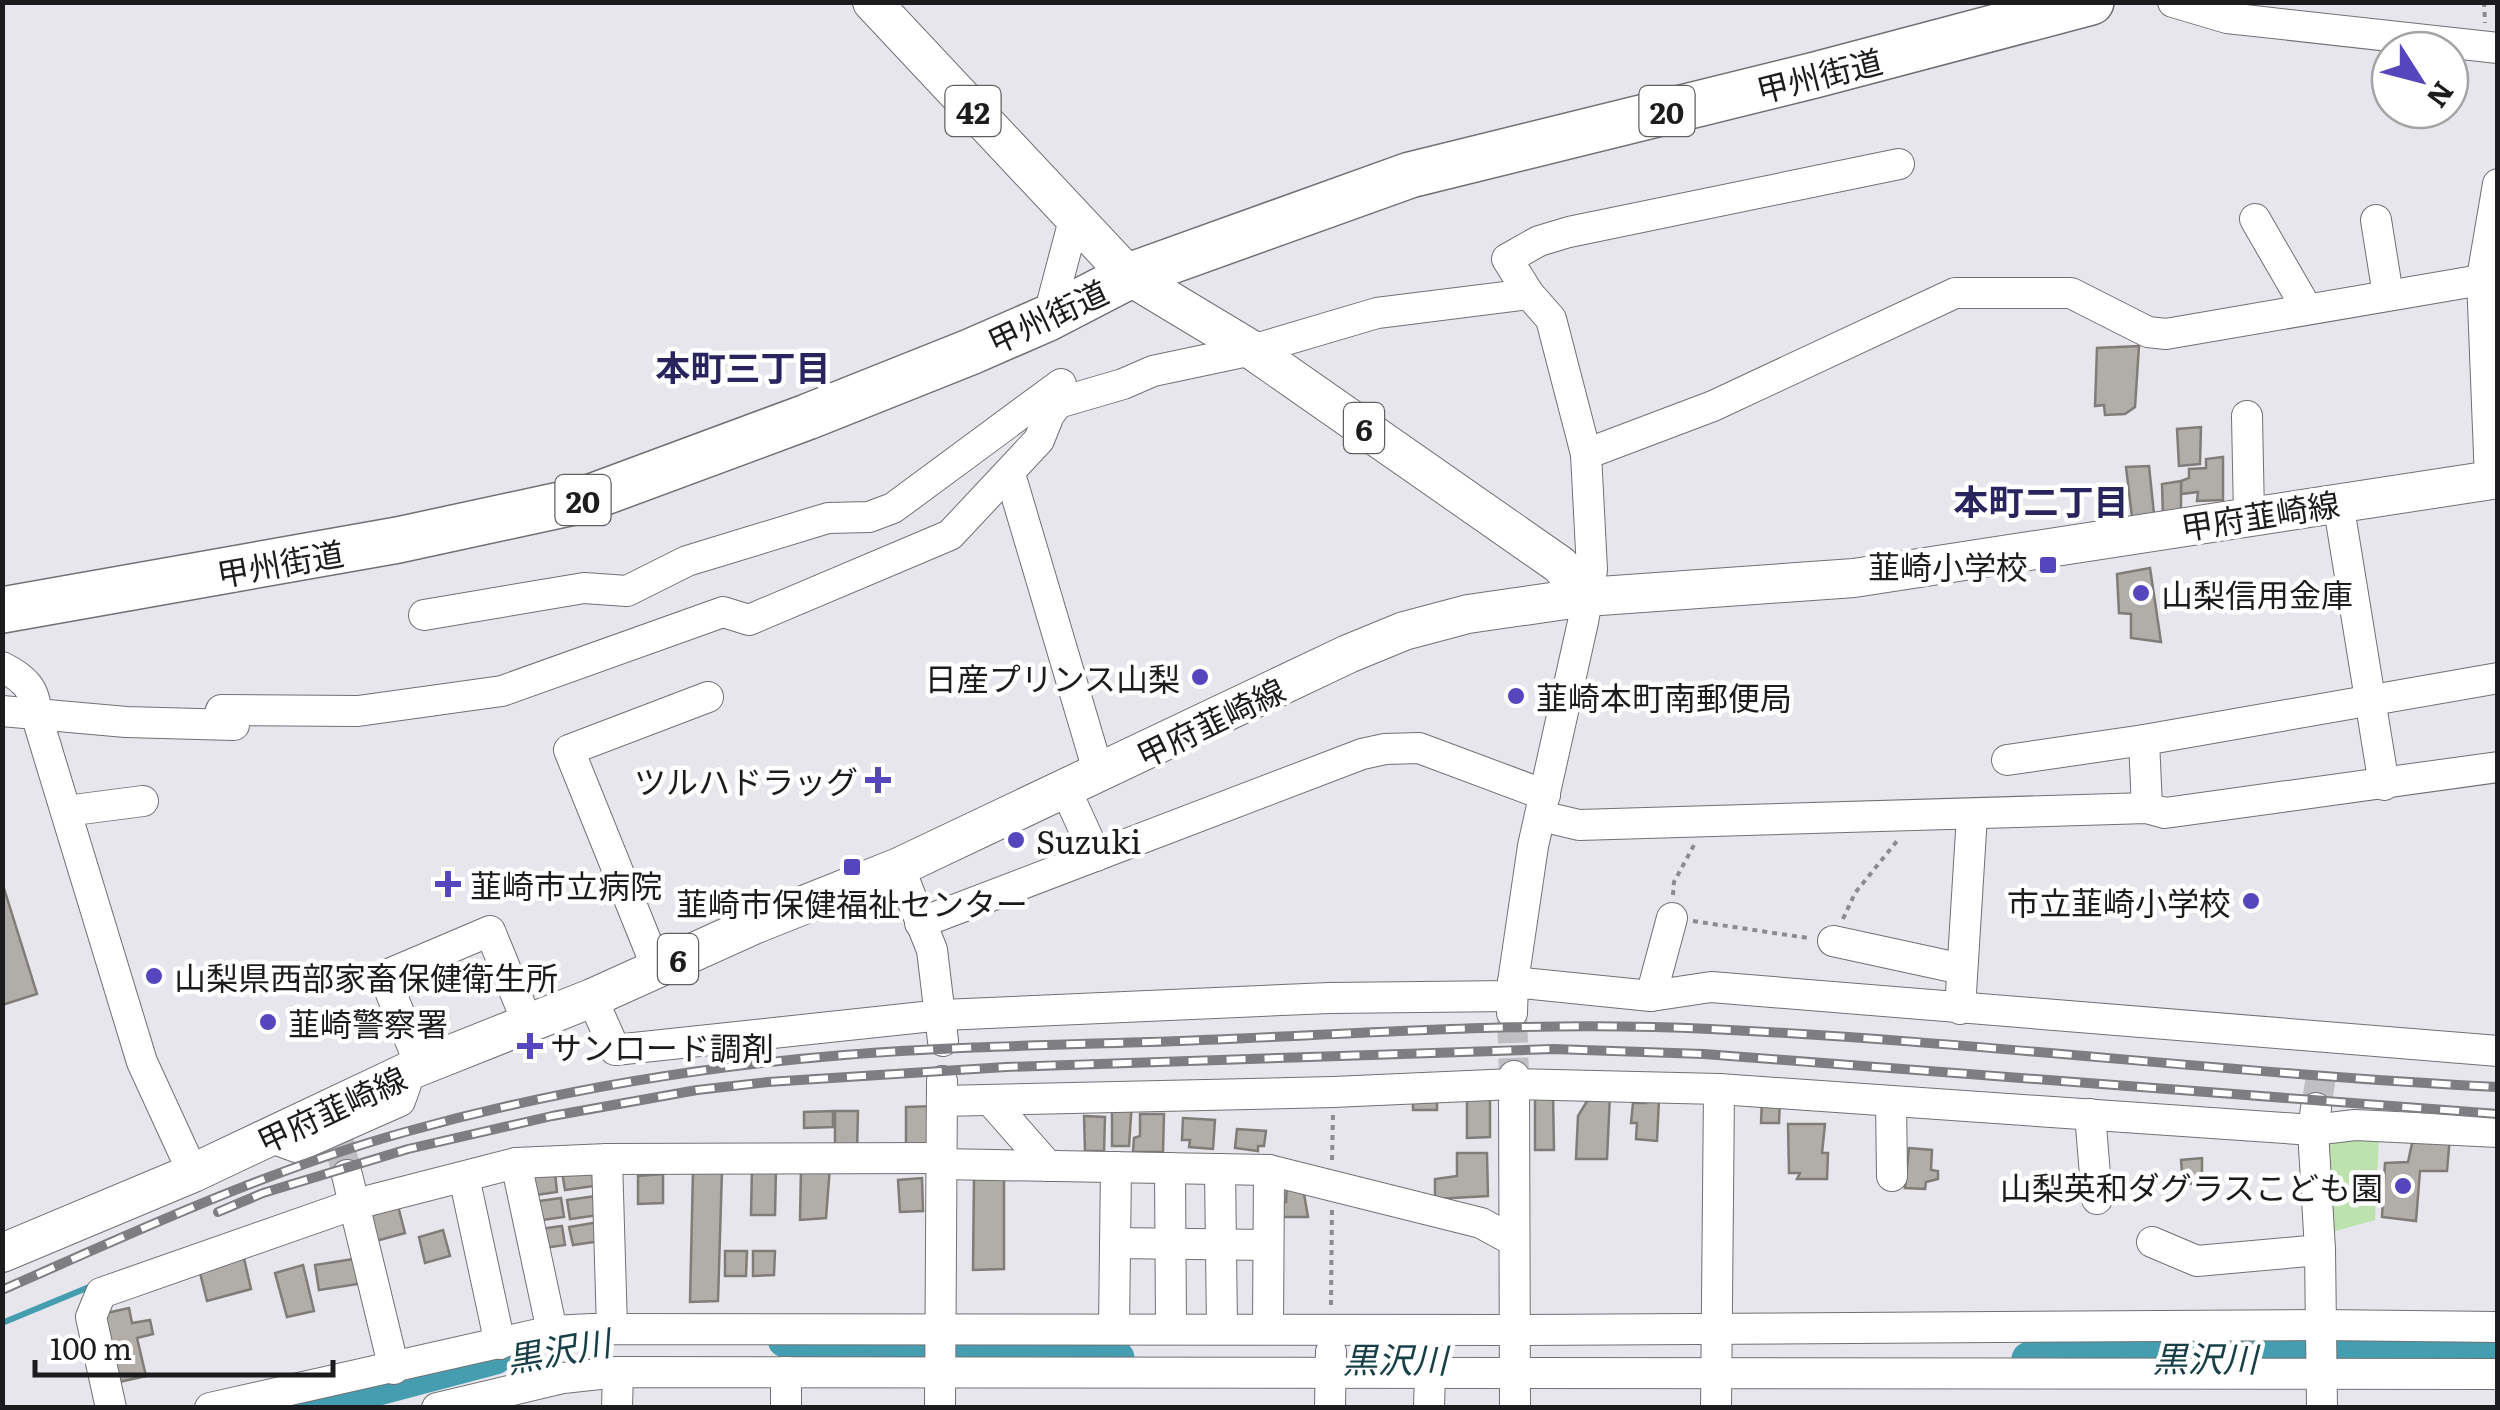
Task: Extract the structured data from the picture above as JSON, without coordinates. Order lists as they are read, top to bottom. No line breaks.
{"streets":{"highway":["甲州街道","20"],"main road":["42","6","甲府韮崎線"]},"crossings":[["甲州街道","42"],["甲州街道","6"],["42","6"],["6","甲府韮崎線"]],"districts":["本町三丁目","本町二丁目"],"water":["黒沢川"],"places":{"transit":["韮崎小学校","韮崎市保健福祉センター"],"other":["山梨信用金庫","日産プリンス山梨","韮崎本町南郵便局","Suzuki","市立韮崎小学校","山梨県西部家畜保健衛生所","韮崎警察署","山梨英和ダグラスこども園"],"health":["ツルハドラッグ","韮崎市立病院","サンロード調剤"]},"scale_bar":"100 m","north":"bottom right"}
